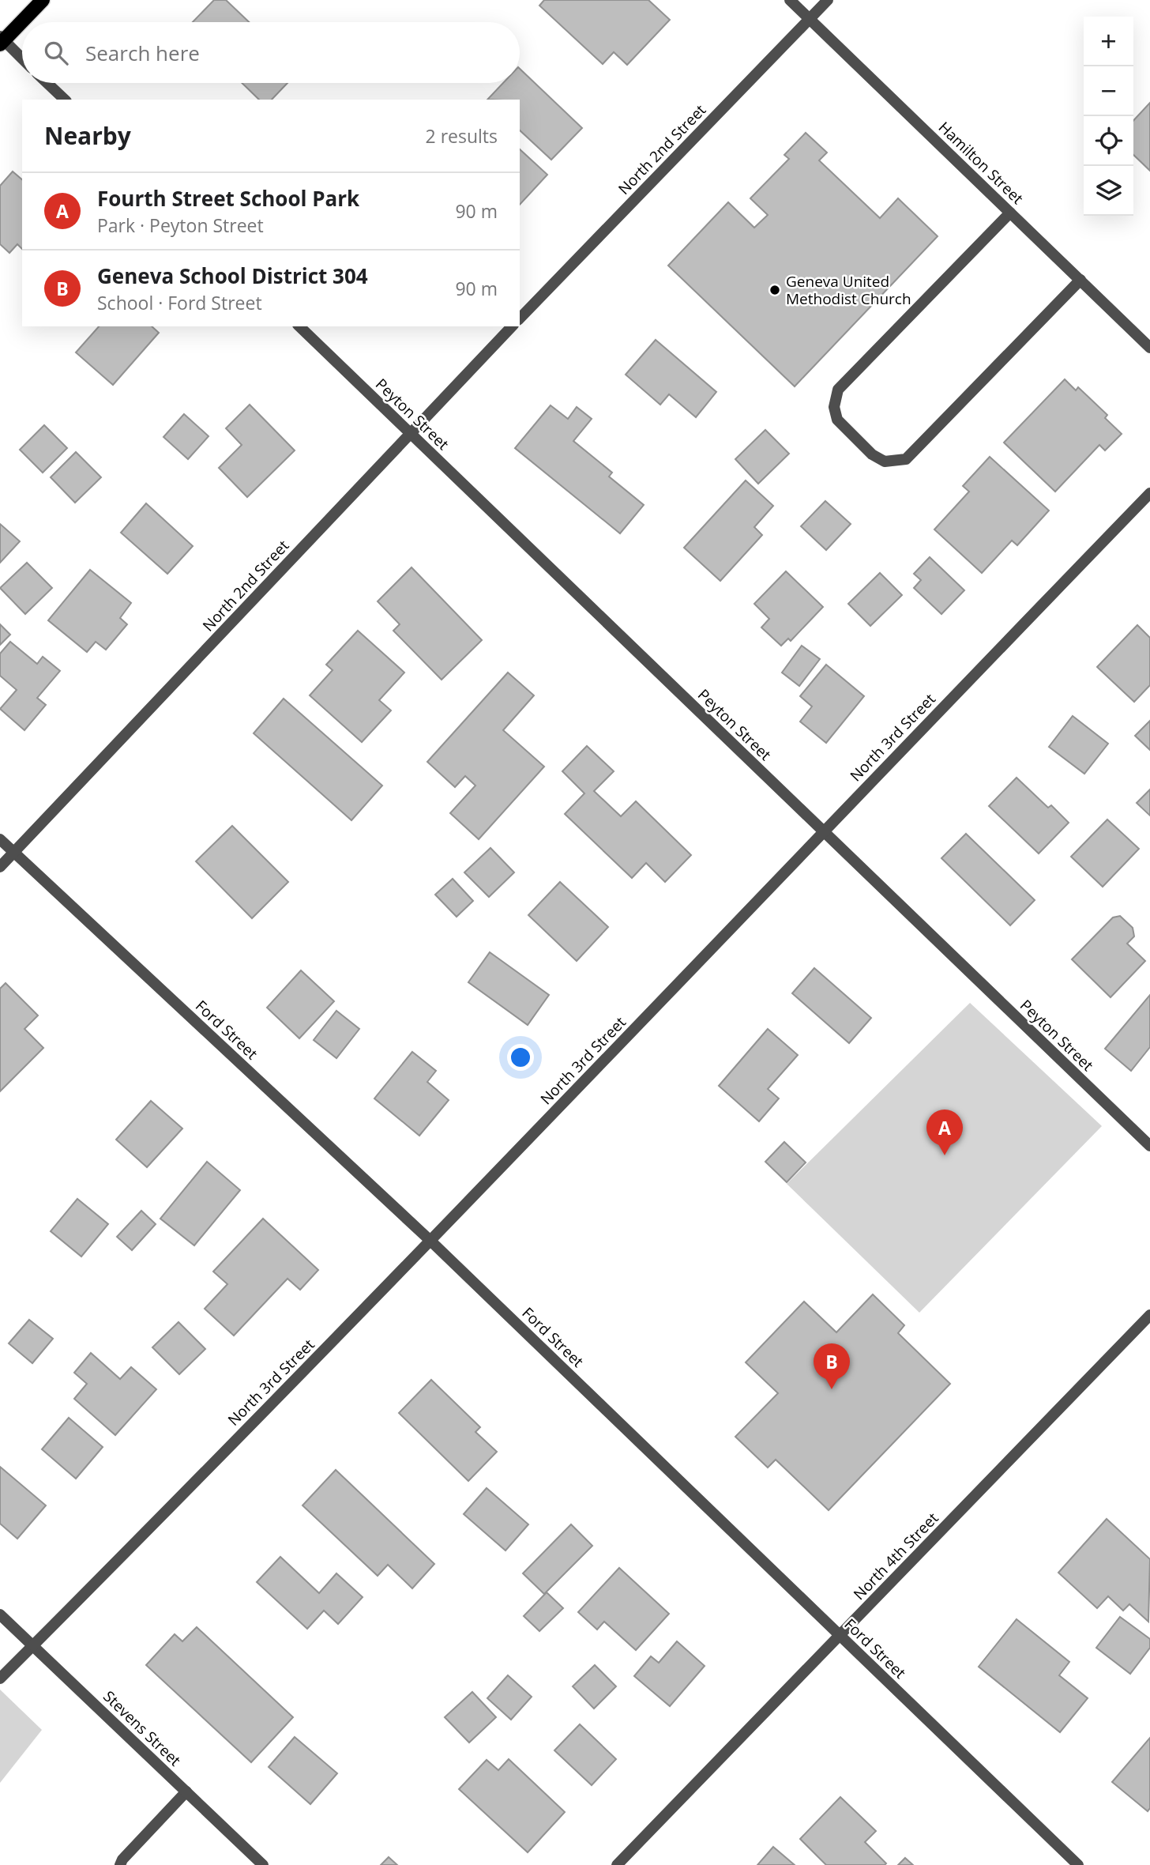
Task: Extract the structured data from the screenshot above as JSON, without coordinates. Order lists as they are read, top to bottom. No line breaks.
{"streets":{"street":["North 2nd Street","Hamilton Street","Peyton Street","North 3rd Street","Ford Street","North 4th Street","Stevens Street"]},"crossings":[["North 2nd Street","Hamilton Street"],["North 2nd Street","Peyton Street"],["North 2nd Street","Ford Street"],["Peyton Street","North 3rd Street"],["North 3rd Street","Ford Street"],["North 3rd Street","Stevens Street"],["Ford Street","North 4th Street"]],"places":["Geneva United Methodist Church"],"page":{"map_buttons":["+","−"],"search":"Search here","heading":["Nearby","2 results"],"list":[{"mark":"A","name":"Fourth Street School Park","note":"Park · Peyton Street","value":"90 m"},{"mark":"B","name":"Geneva School District 304","note":"School · Ford Street","value":"90 m"}],"pins":["A","B"]}}
